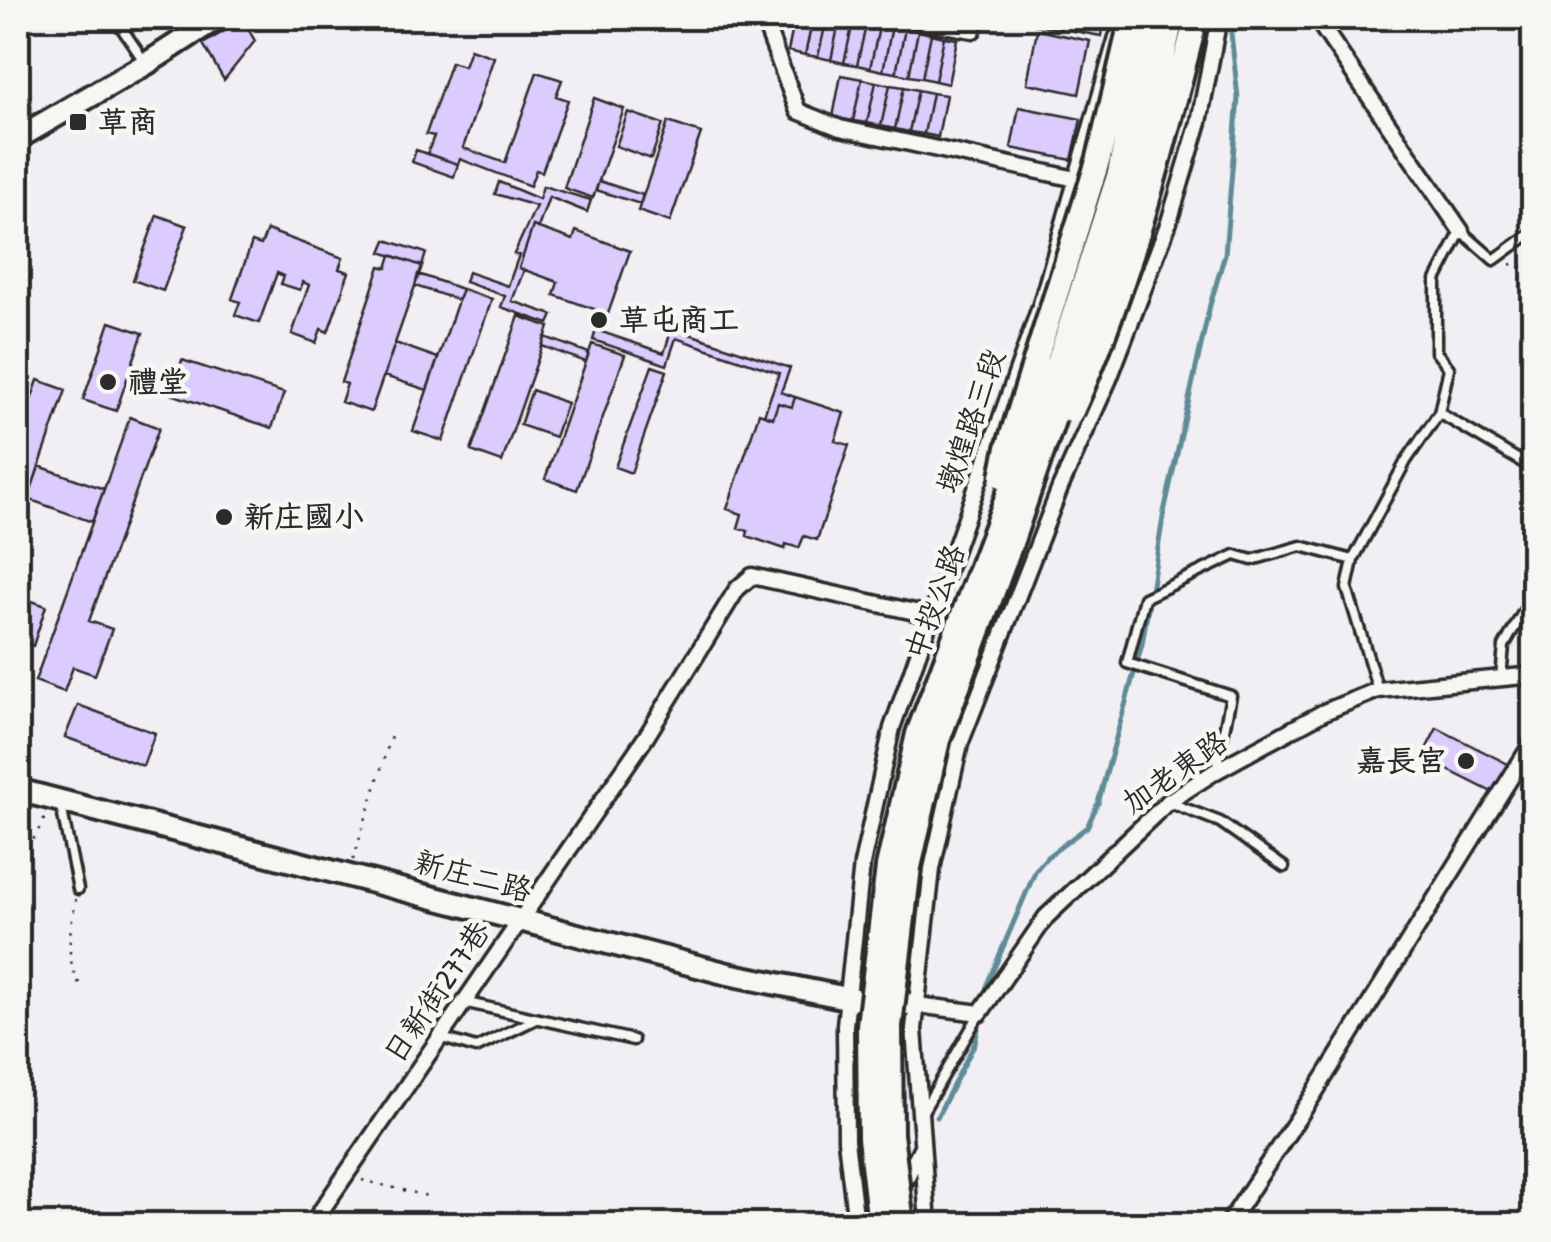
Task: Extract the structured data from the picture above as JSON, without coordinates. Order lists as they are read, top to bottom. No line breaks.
{"streets":{"main road":["中投公路"],"street":["墩煌路三段","加老東路","新庄二路","日新街277巷"]},"crossings":[["墩煌路三段","新庄二路"],["墩煌路三段","日新街277巷"],["新庄二路","日新街277巷"]],"places":{"transit":["草商"],"other":["草屯商工","禮堂","新庄國小","嘉長宮"]}}
